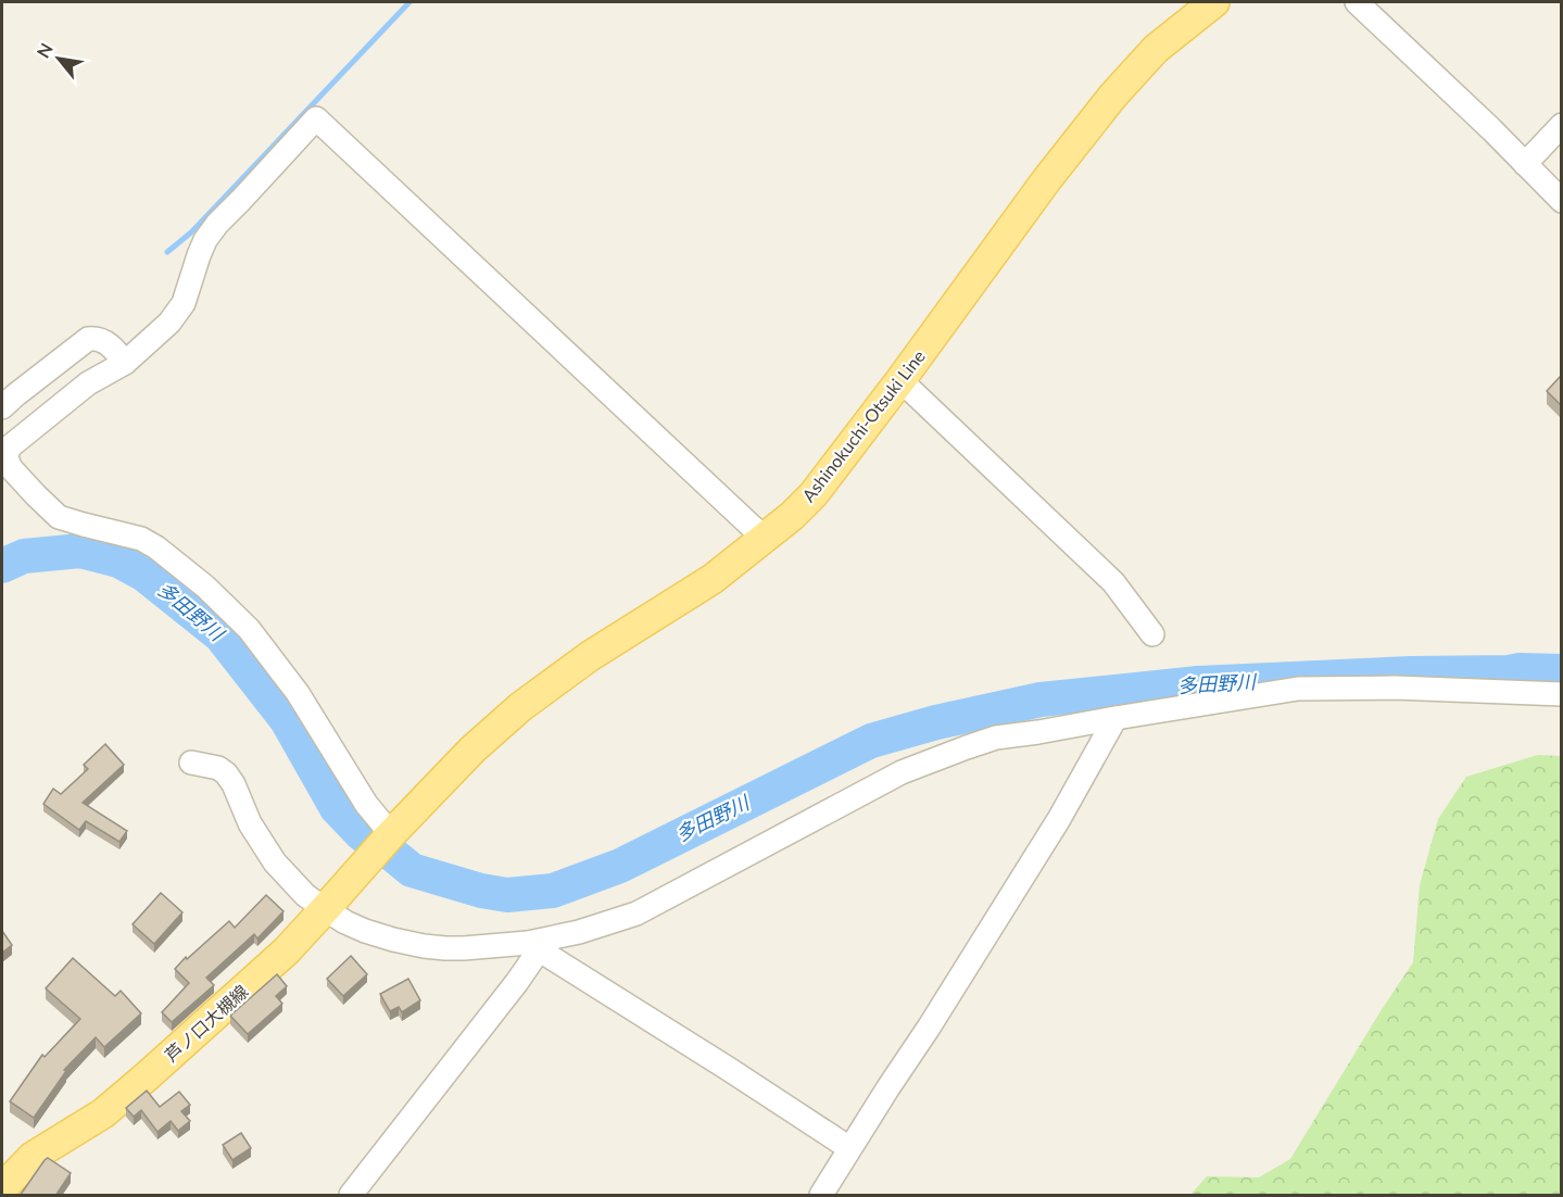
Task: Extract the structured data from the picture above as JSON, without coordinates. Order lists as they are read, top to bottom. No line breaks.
{"streets":{"main road":["Ashinokuchi-Otsuki Line","芦ノ口大槻線"]},"crossings":[["Ashinokuchi-Otsuki Line","芦ノ口大槻線"]],"water":["多田野川"],"north":"top left"}
